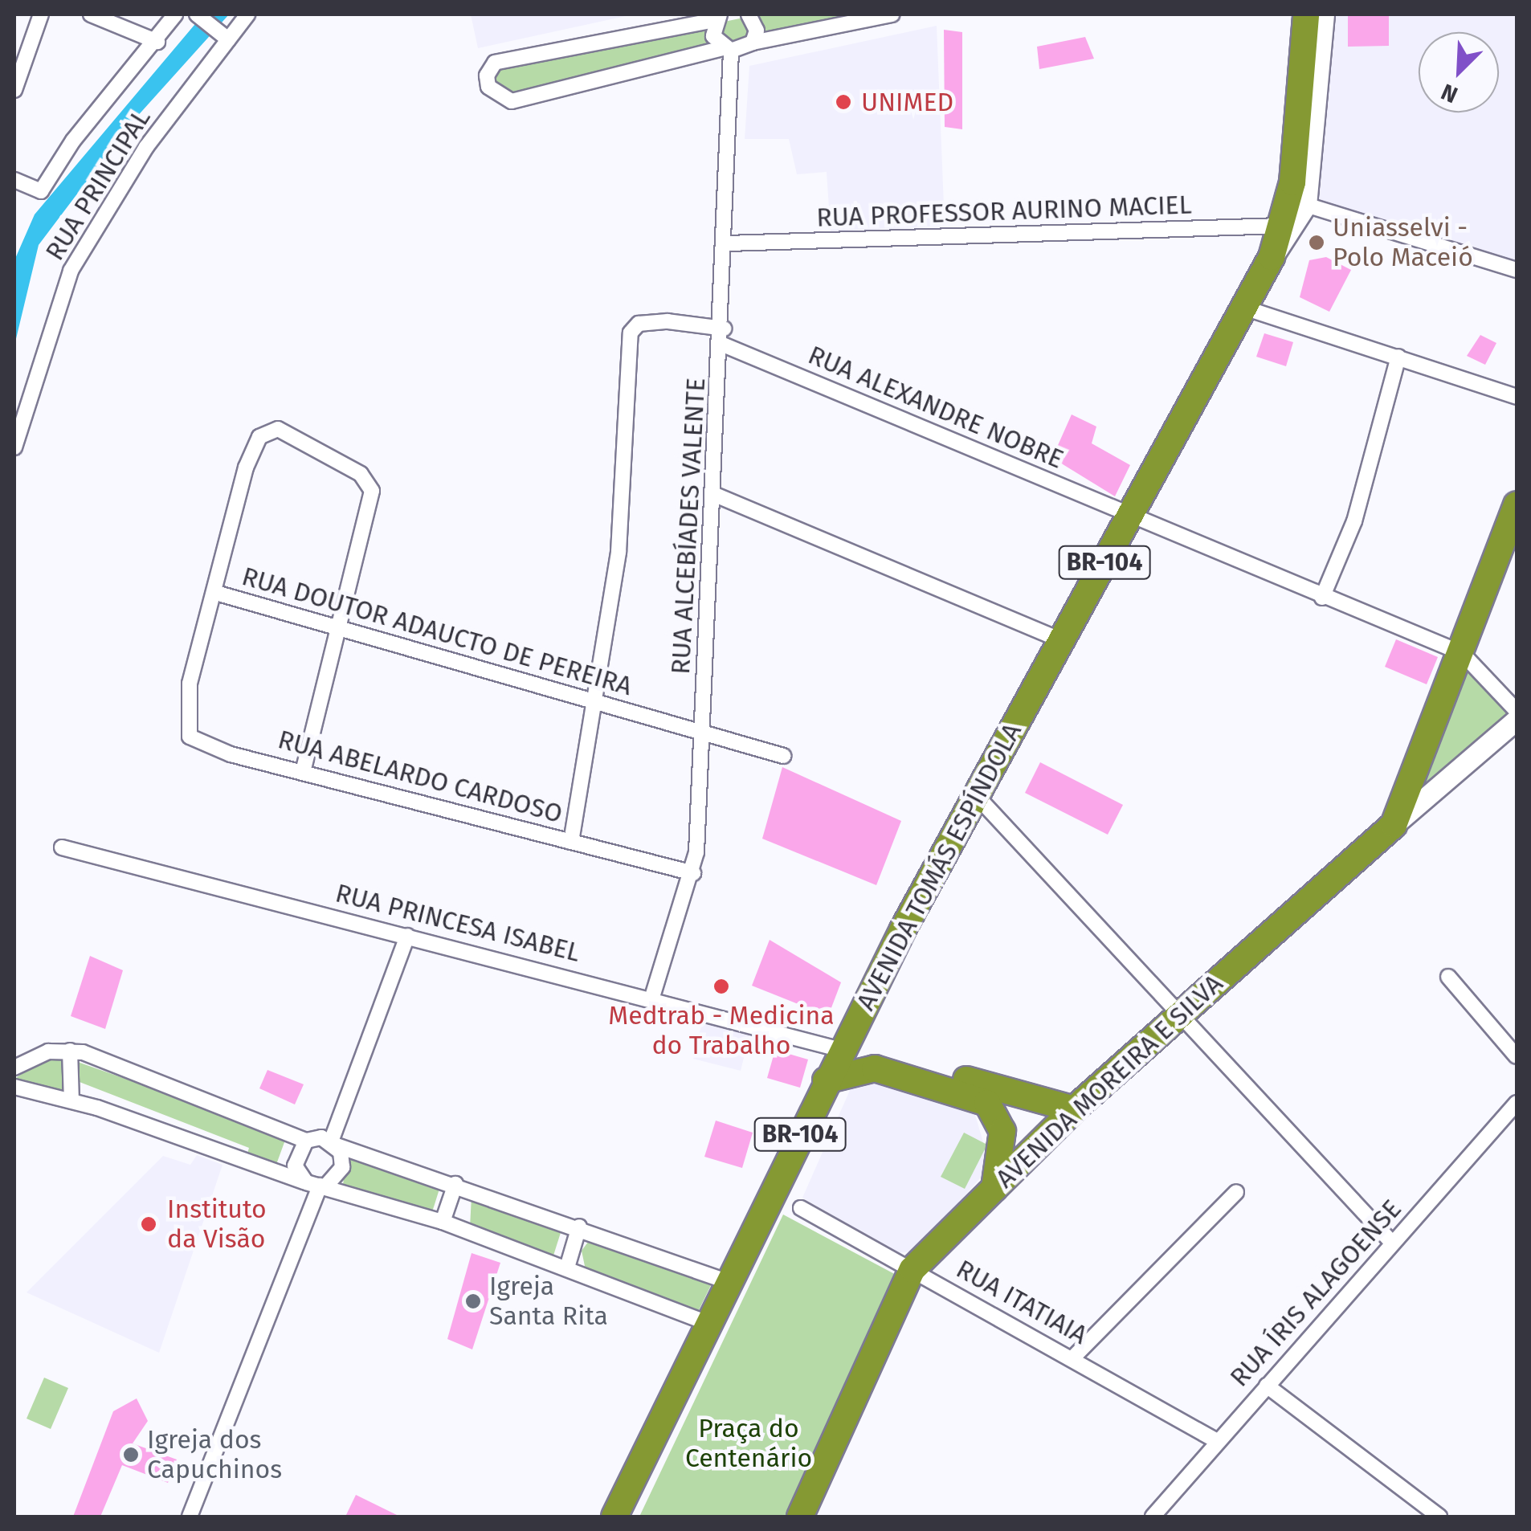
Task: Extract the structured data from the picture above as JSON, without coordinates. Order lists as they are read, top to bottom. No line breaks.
{"streets":{"highway":["BR-104","AVENIDA TOMÁS ESPÍNDOLA","AVENIDA MOREIRA E SILVA"],"street":["RUA PRINCIPAL","RUA PROFESSOR AURINO MACIEL","RUA ALEXANDRE NOBRE","RUA ALCEBÍADES VALENTE","RUA DOUTOR ADAUCTO DE PEREIRA","RUA ABELARDO CARDOSO","RUA PRINCESA ISABEL","RUA ÍRIS ALAGOENSE","RUA ITATIAIA"]},"crossings":[["RUA PROFESSOR AURINO MACIEL","RUA ALCEBÍADES VALENTE"],["RUA PROFESSOR AURINO MACIEL","BR-104"],["RUA PROFESSOR AURINO MACIEL","AVENIDA TOMÁS ESPÍNDOLA"],["RUA ALEXANDRE NOBRE","RUA ALCEBÍADES VALENTE"],["RUA ALEXANDRE NOBRE","AVENIDA TOMÁS ESPÍNDOLA"],["RUA ALCEBÍADES VALENTE","RUA DOUTOR ADAUCTO DE PEREIRA"],["RUA ALCEBÍADES VALENTE","RUA ABELARDO CARDOSO"],["RUA ALCEBÍADES VALENTE","RUA PRINCESA ISABEL"],["BR-104","AVENIDA TOMÁS ESPÍNDOLA"],["RUA DOUTOR ADAUCTO DE PEREIRA","RUA ABELARDO CARDOSO"],["AVENIDA TOMÁS ESPÍNDOLA","RUA PRINCESA ISABEL"],["AVENIDA MOREIRA E SILVA","RUA ITATIAIA"],["RUA ÍRIS ALAGOENSE","RUA ITATIAIA"]],"parks":["Praça do Centenário"],"places":["UNIMED","Uniasselvi - Polo Maceió","Medtrab - Medicina do Trabalho","Instituto da Visão","Igreja Santa Rita","Igreja dos Capuchinos"],"north":"bottom left"}
